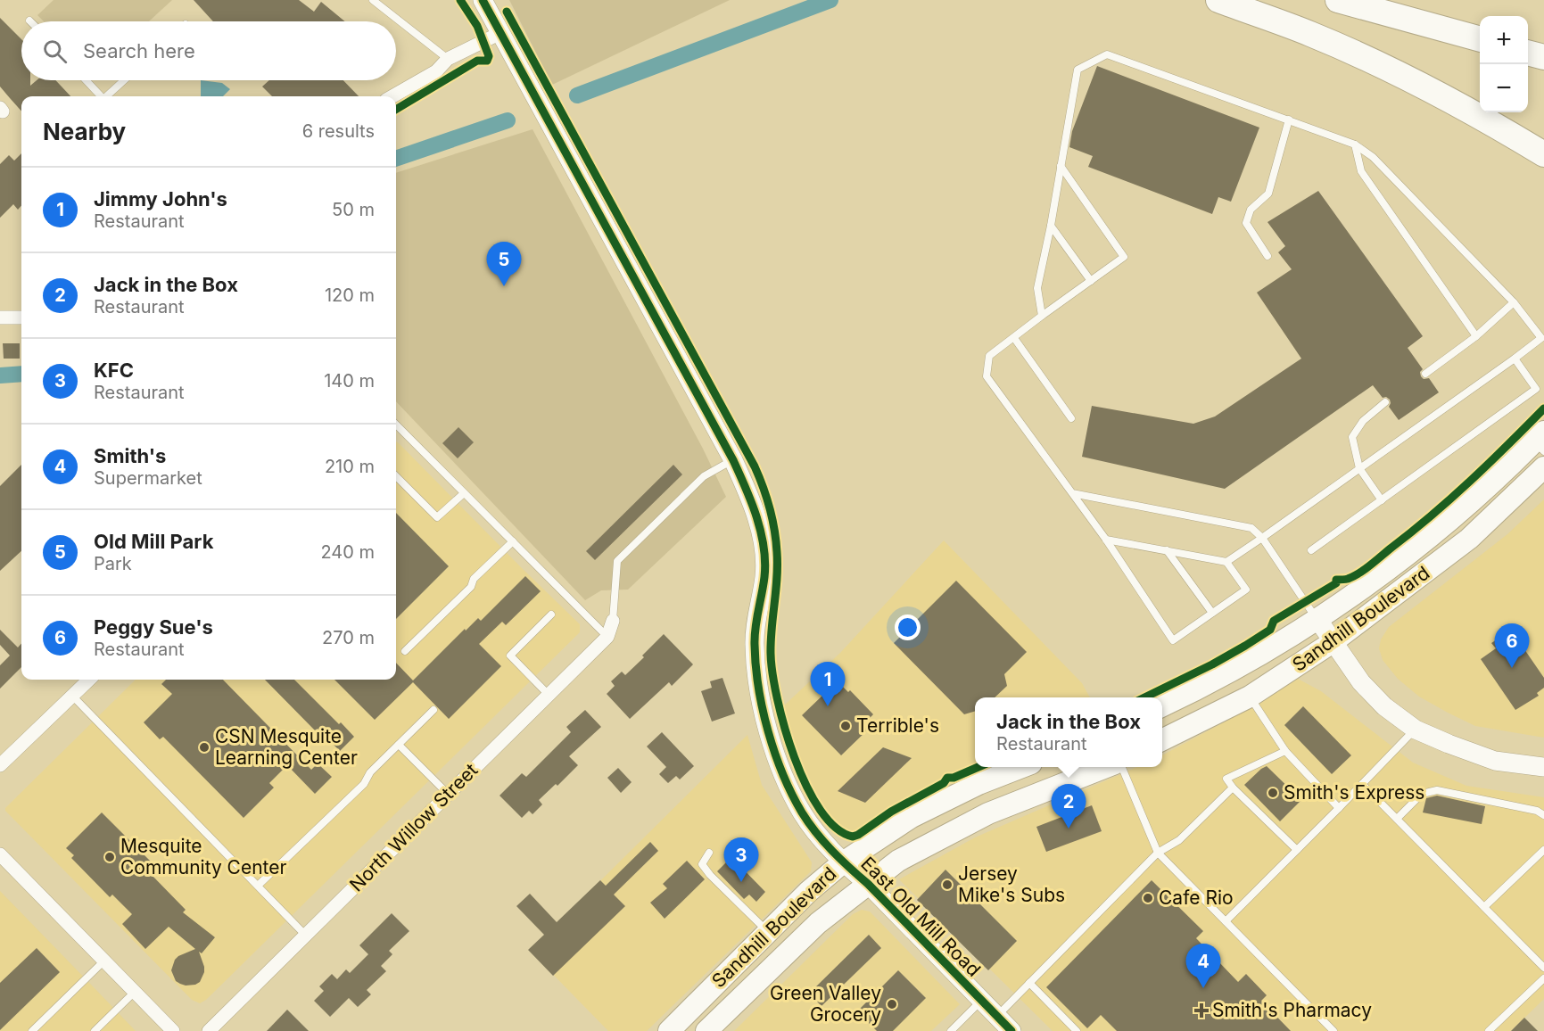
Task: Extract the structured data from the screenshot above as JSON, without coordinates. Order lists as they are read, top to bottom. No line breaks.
{"streets":{"main road":["Sandhill Boulevard"],"street":["North Willow Street","East Old Mill Road"]},"crossings":[["Sandhill Boulevard","East Old Mill Road"]],"places":{"other":["Terrible's","CSN Mesquite Learning Center","Smith's Express","Mesquite Community Center","Jersey Mike's Subs","Cafe Rio","Green Valley Grocery"],"health":["Smith's Pharmacy"]},"page":{"map_buttons":["+","−"],"search":"Search here","heading":["Nearby","6 results"],"list":[{"mark":"1","name":"Jimmy John's","note":"Restaurant","value":"50 m"},{"mark":"2","name":"Jack in the Box","note":"Restaurant","value":"120 m"},{"mark":"3","name":"KFC","note":"Restaurant","value":"140 m"},{"mark":"4","name":"Smith's","note":"Supermarket","value":"210 m"},{"mark":"5","name":"Old Mill Park","note":"Park","value":"240 m"},{"mark":"6","name":"Peggy Sue's","note":"Restaurant","value":"270 m"}],"pins":["5","6","1","2","3","4"],"popup":["Jack in the Box","Restaurant"]}}
